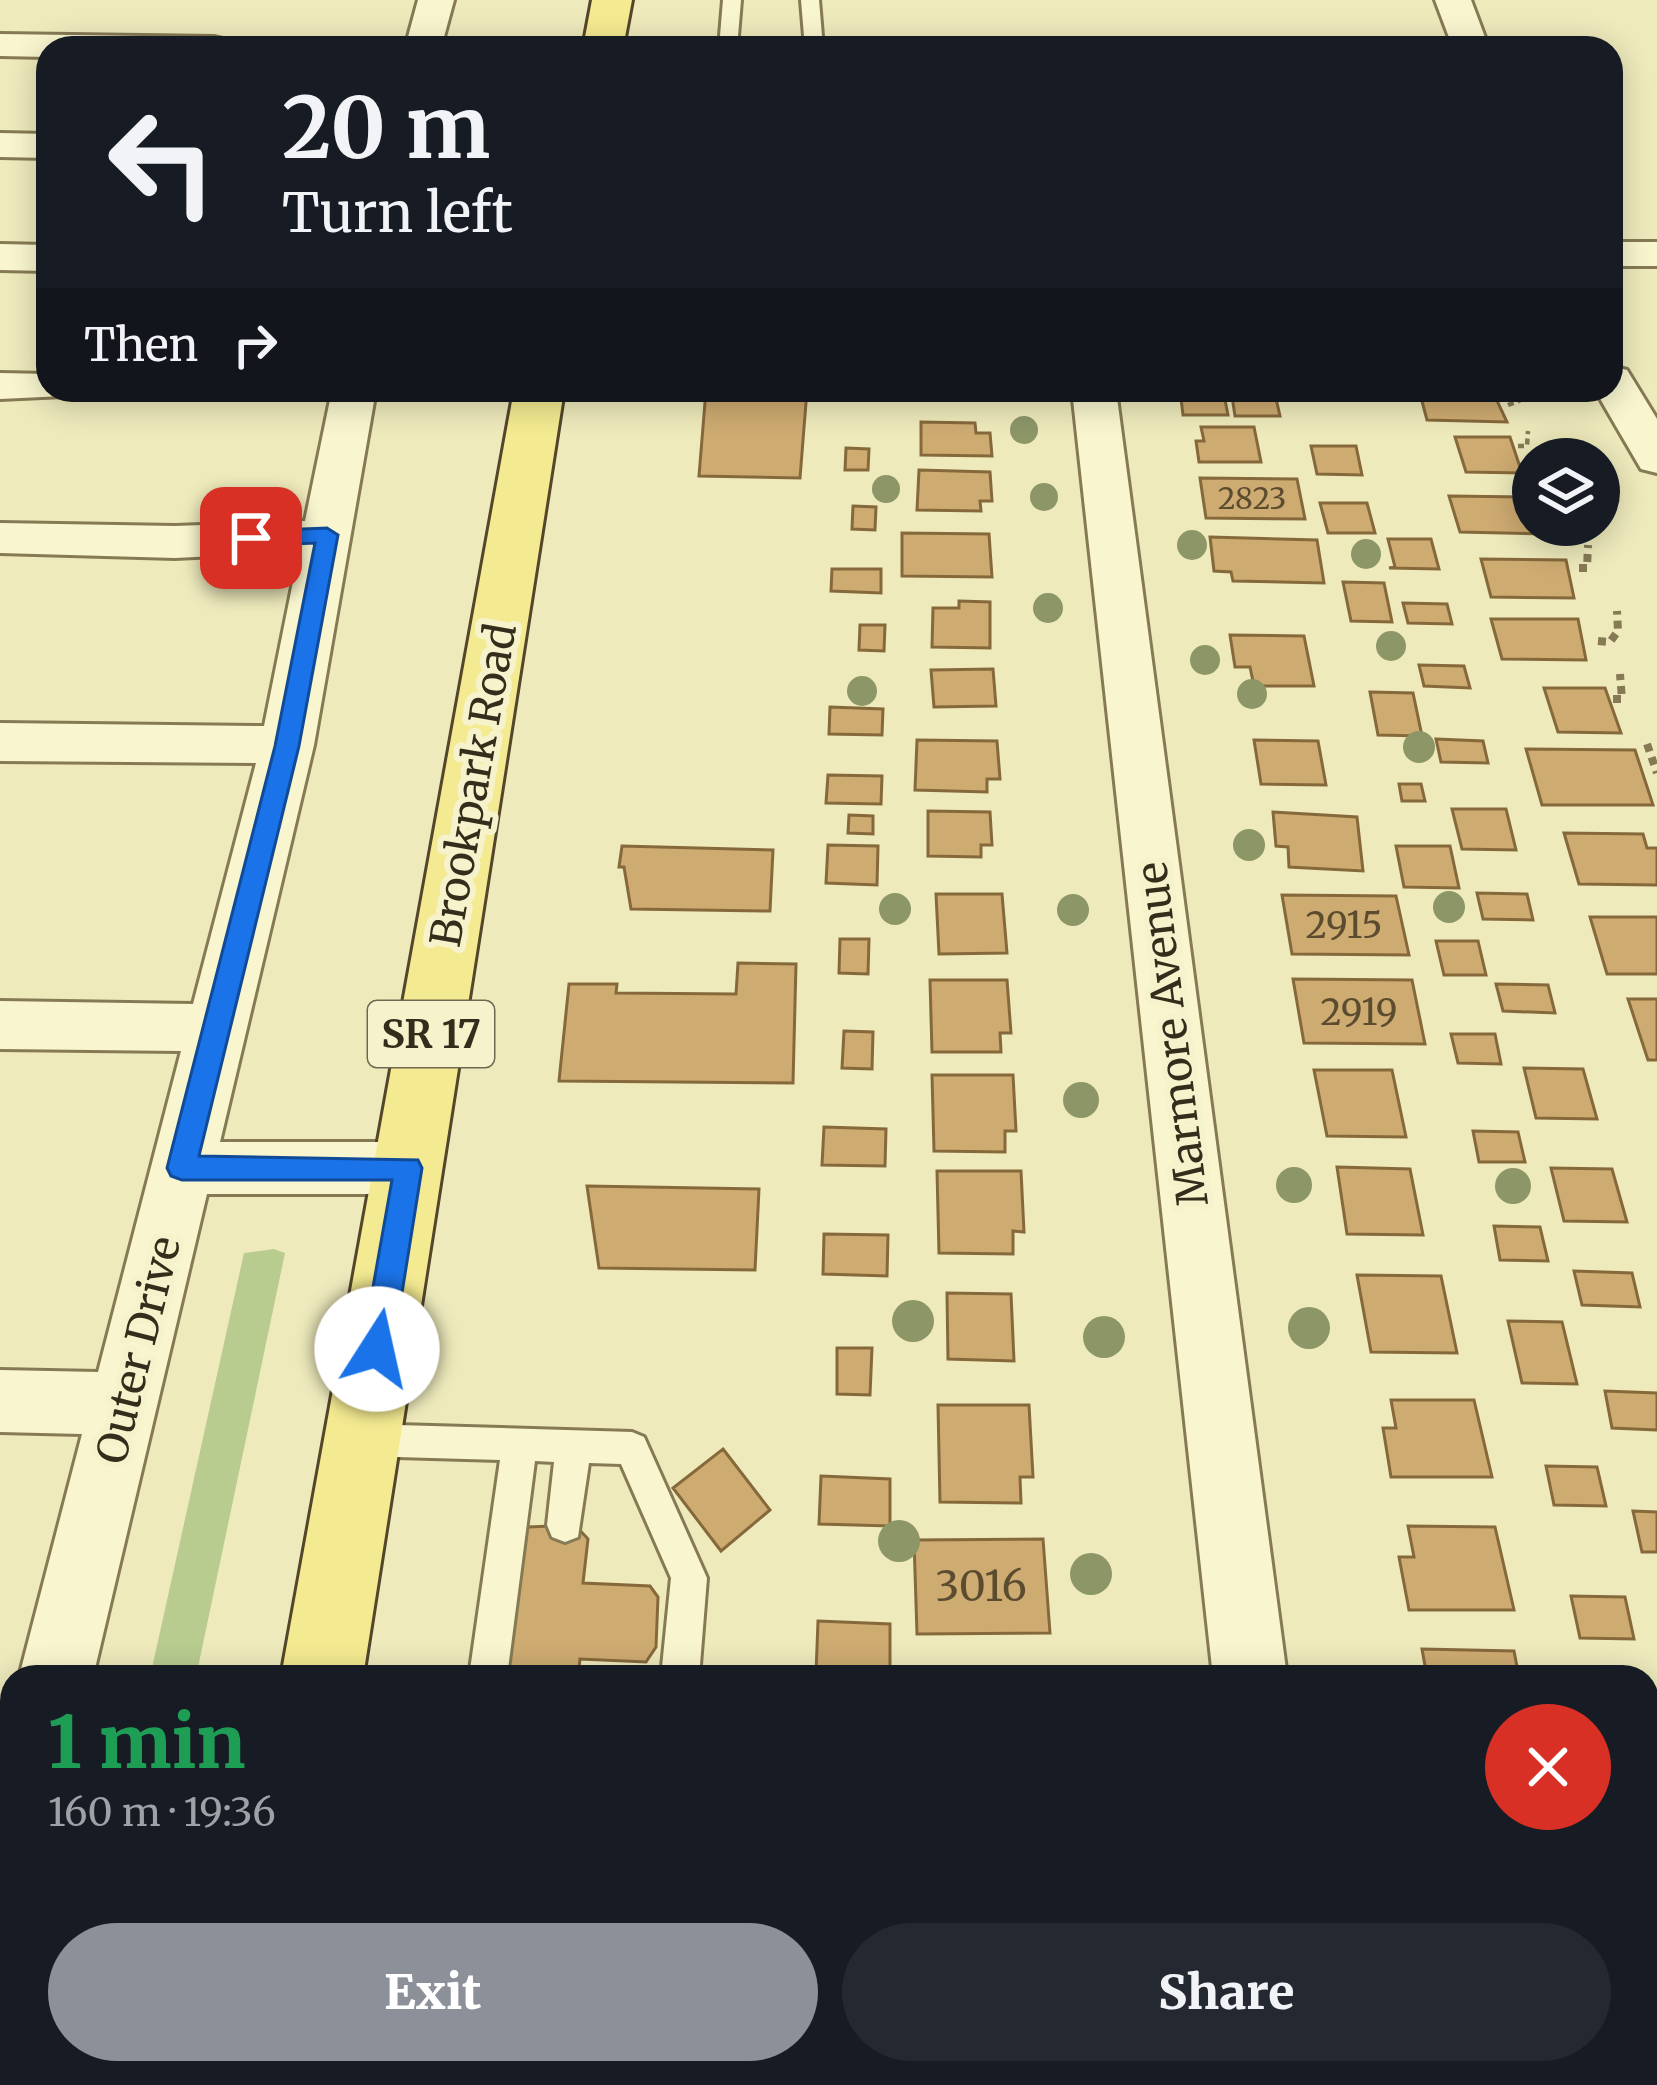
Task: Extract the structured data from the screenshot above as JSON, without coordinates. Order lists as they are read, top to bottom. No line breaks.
{"streets":{"main road":["Brookpark Road","SR 17"],"street":["Marmore Avenue","Outer Drive"]},"house_numbers":["2823","2915","2919","3016"],"page":{"turn":["20 m","Turn left"],"then":"Then","heading":["1 min","160 m · 19:36"],"buttons":["Exit","Share"]}}
